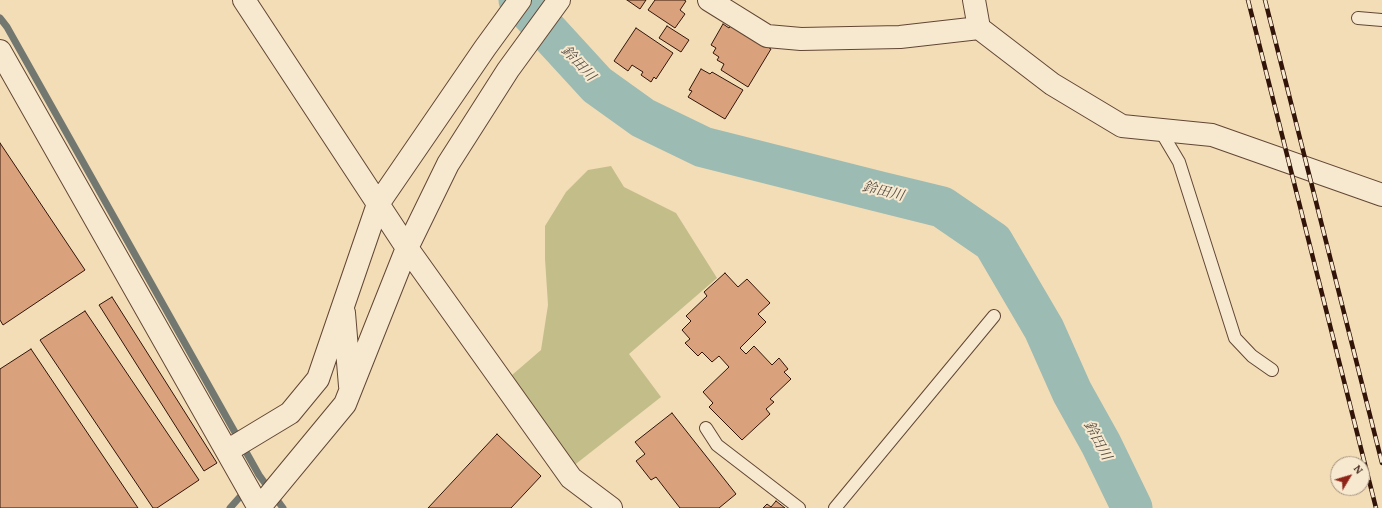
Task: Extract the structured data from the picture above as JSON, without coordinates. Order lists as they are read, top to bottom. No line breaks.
{"water":["鈴田川"],"north":"top right"}
